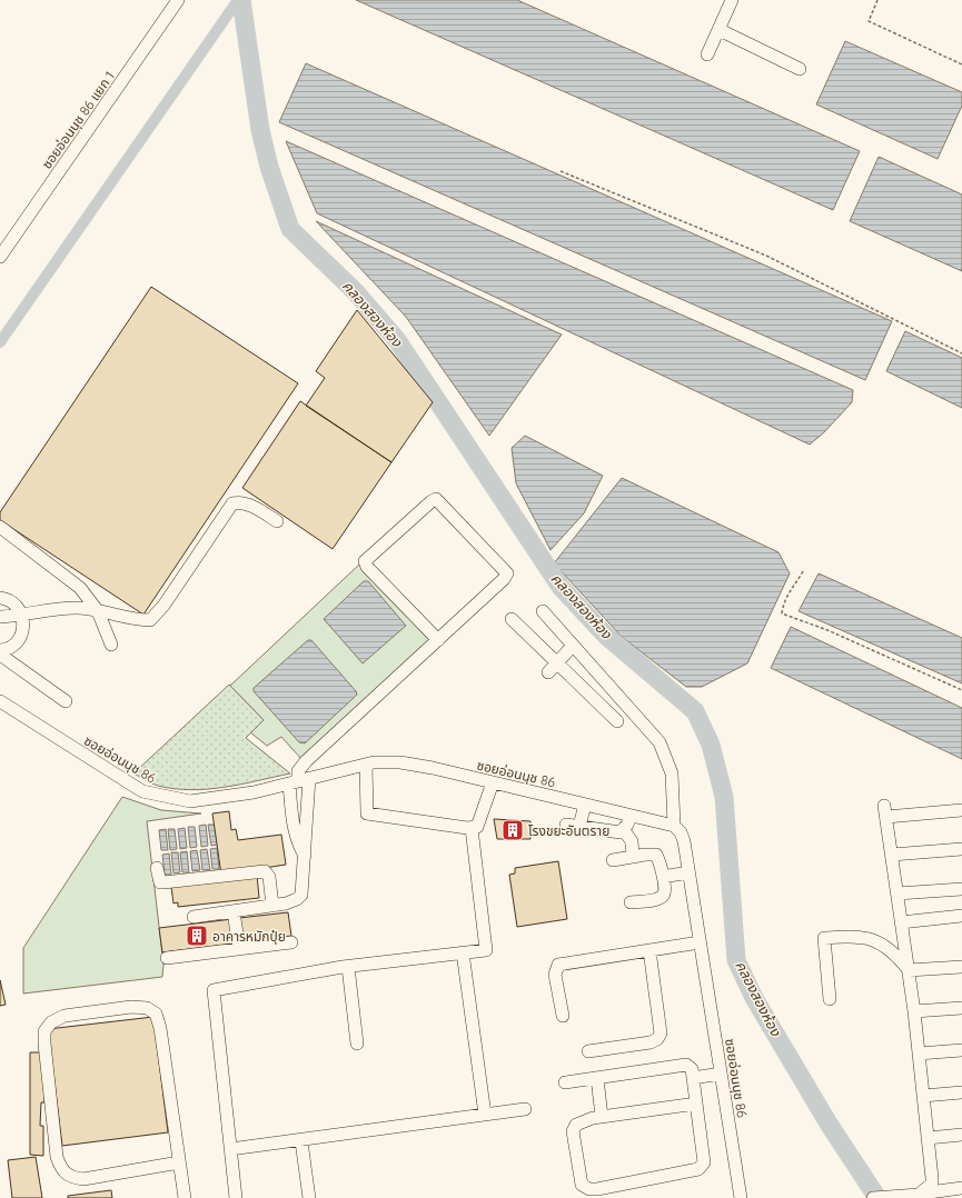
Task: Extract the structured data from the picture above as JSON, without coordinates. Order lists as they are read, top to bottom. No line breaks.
{"streets":{"street":["ซอยอ่อนนุช 86 แยก 1","ซอยอ่อนนุช 86"]},"water":["คลองสองห้อง"],"places":{"building":["โรงขยะอันตราย","อาคารหมักปุ๋ย"]}}
